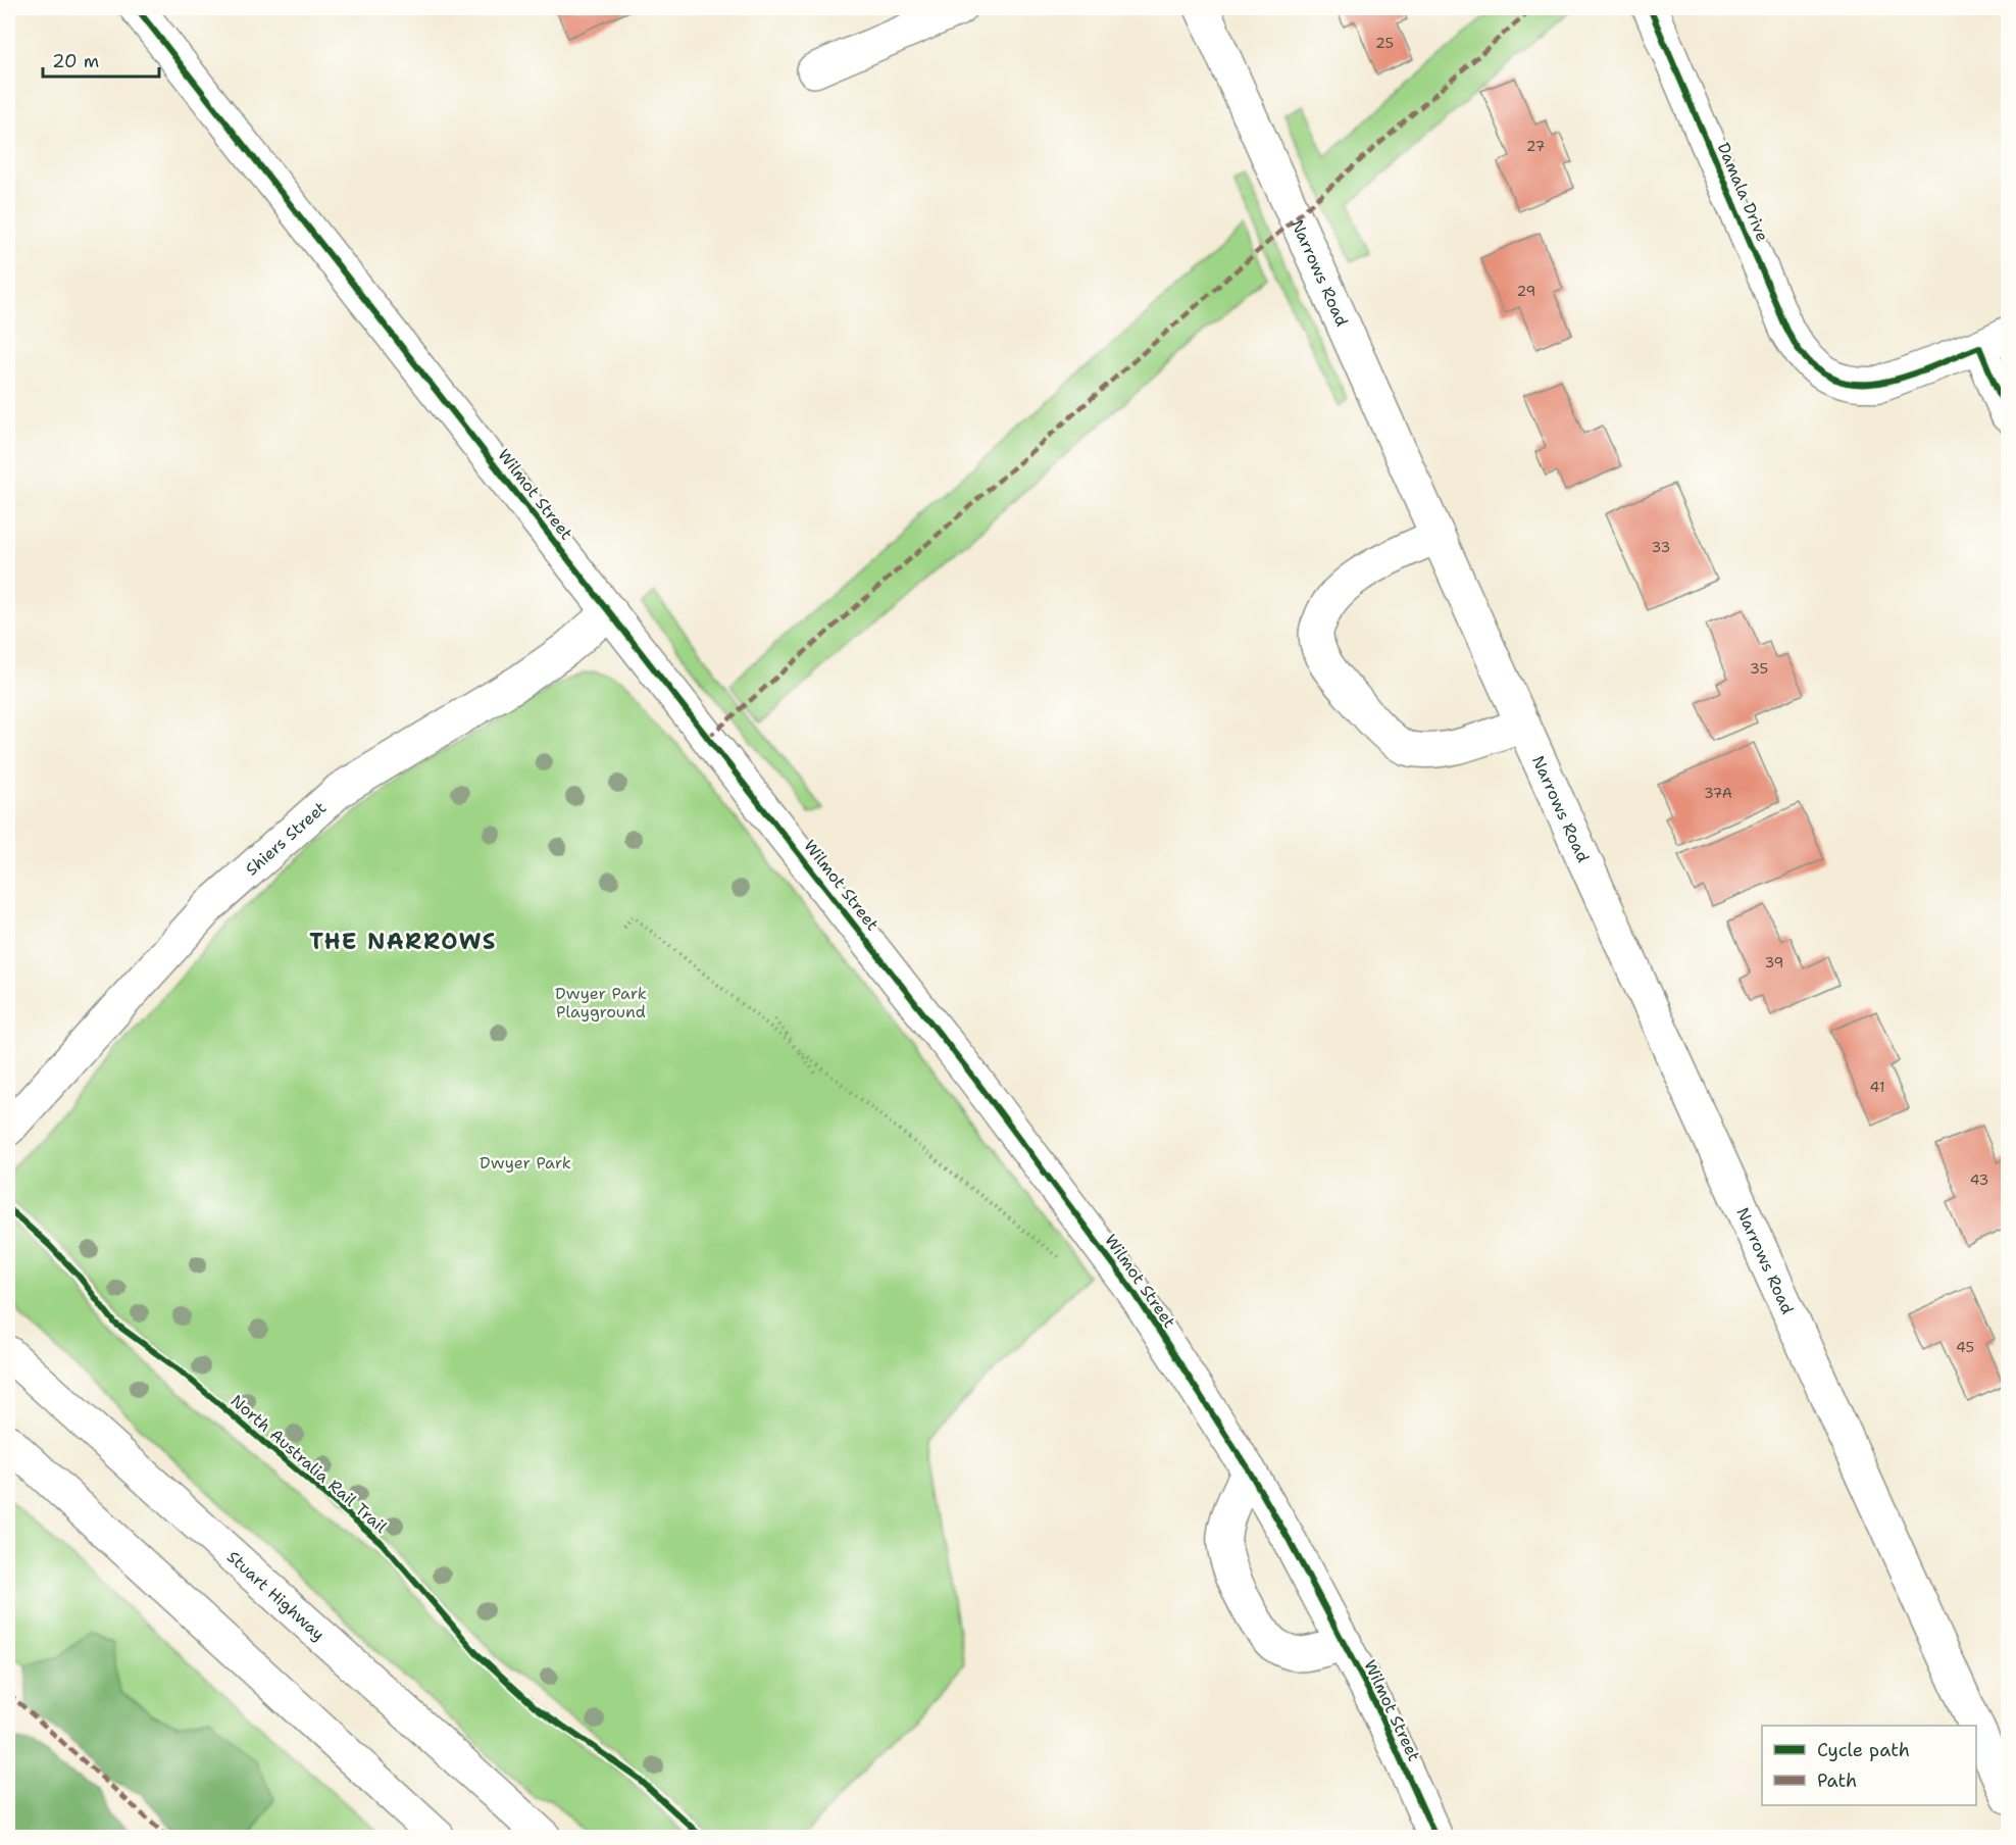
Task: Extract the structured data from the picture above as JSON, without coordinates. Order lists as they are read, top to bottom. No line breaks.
{"streets":{"main road":["Damala Drive","Narrows Road","Wilmot Street","Shiers Street","Stuart Highway"],"cycle path":["North Australia Rail Trail"]},"crossings":[["Wilmot Street","Shiers Street"]],"districts":["THE NARROWS"],"parks":["Dwyer Park Playground","Dwyer Park"],"house_numbers":["25","27","29","33","35","37A","39","41","43","45"],"legend":["Cycle path","Path"],"scale_bar":"20 m"}
